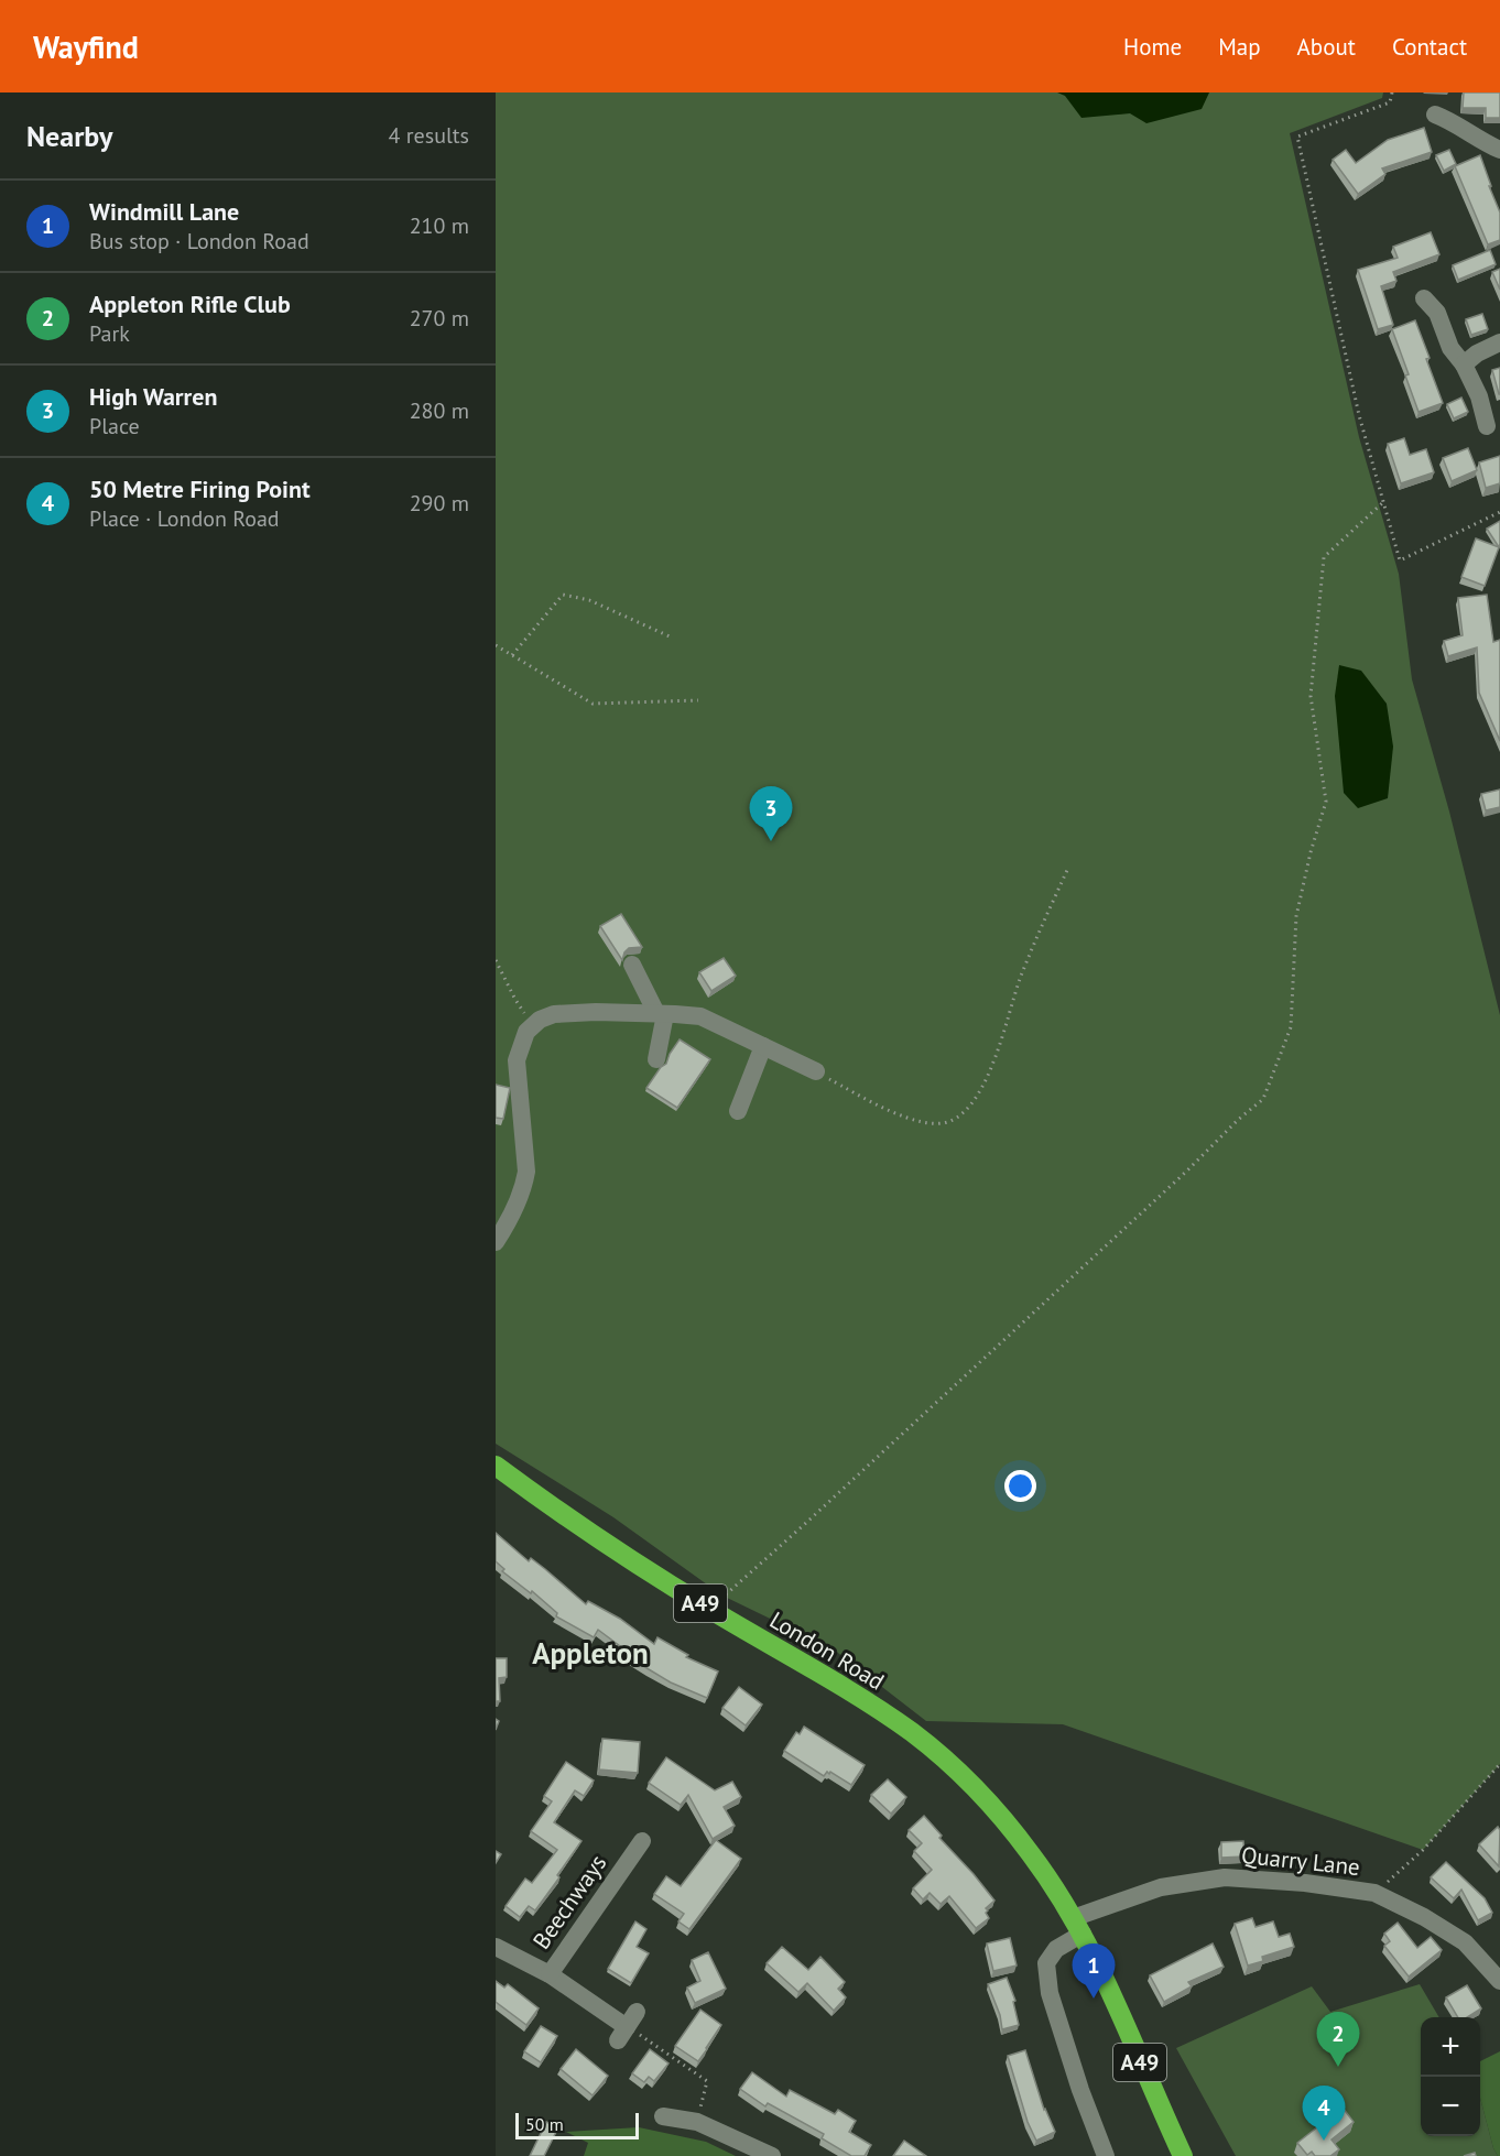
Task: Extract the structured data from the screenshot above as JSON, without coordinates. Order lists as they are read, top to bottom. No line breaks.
{"streets":{"highway":["A49","London Road"],"street":["Quarry Lane","Beechways"]},"crossings":[["London Road","Quarry Lane"]],"districts":["Appleton"],"scale_bar":"50 m","page":{"header":"Wayfind","nav":["Home","Map","About","Contact"],"heading":["Nearby","4 results"],"list":[{"mark":"1","name":"Windmill Lane","note":"Bus stop · London Road","value":"210 m"},{"mark":"2","name":"Appleton Rifle Club","note":"Park","value":"270 m"},{"mark":"3","name":"High Warren","note":"Place","value":"280 m"},{"mark":"4","name":"50 Metre Firing Point","note":"Place · London Road","value":"290 m"}],"pins":["3","1","2","4"],"map_buttons":["+","−"],"scale":"50 m"}}
